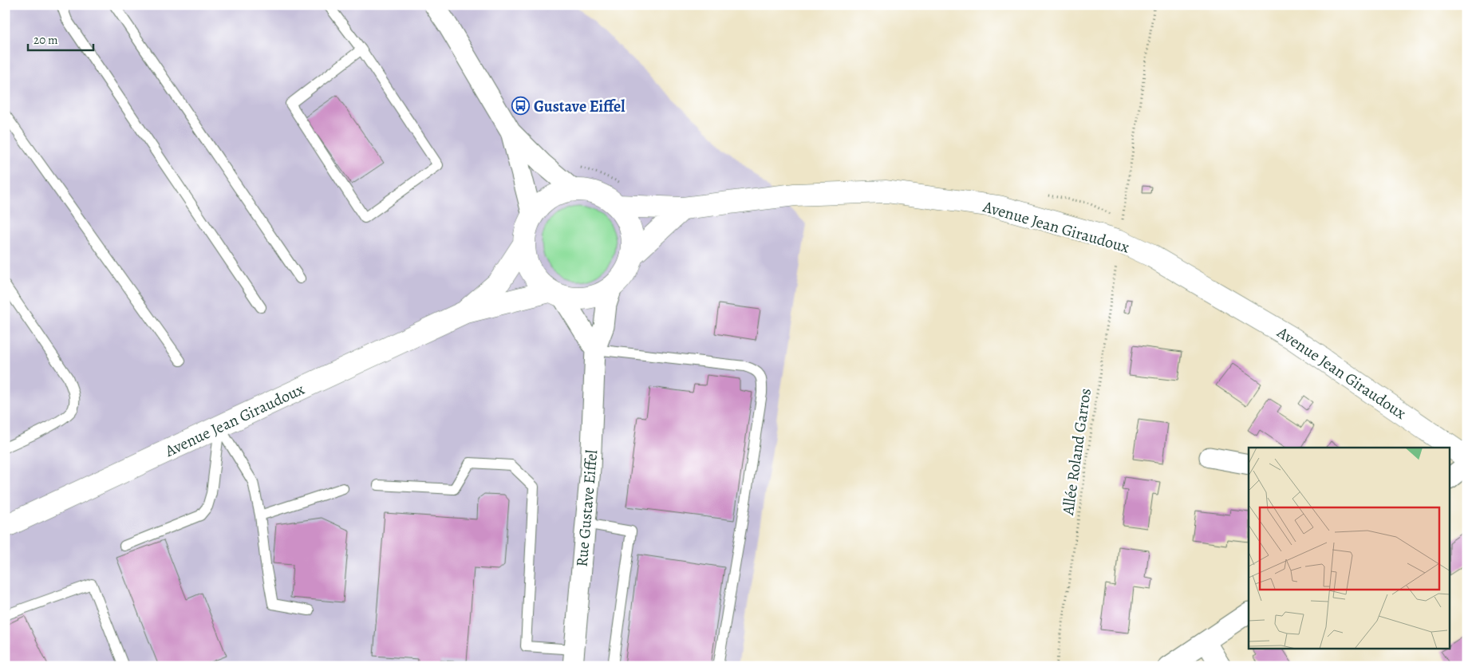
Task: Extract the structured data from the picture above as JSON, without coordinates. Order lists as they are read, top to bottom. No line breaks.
{"streets":{"street":["Avenue Jean Giraudoux","Rue Gustave Eiffel"],"path":["Allée Roland Garros"]},"crossings":[["Avenue Jean Giraudoux","Allée Roland Garros"],["Avenue Jean Giraudoux","Rue Gustave Eiffel"]],"places":{"bus stop":["Gustave Eiffel"]},"scale_bar":"20 m"}
